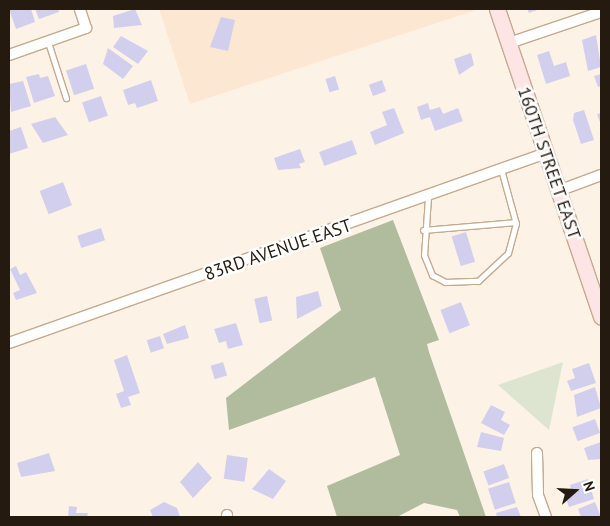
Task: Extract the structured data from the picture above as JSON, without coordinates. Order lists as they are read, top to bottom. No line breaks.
{"streets":{"main road":["160TH STREET EAST"],"street":["83RD AVENUE EAST"]},"crossings":[["160TH STREET EAST","83RD AVENUE EAST"]],"north":"right"}
